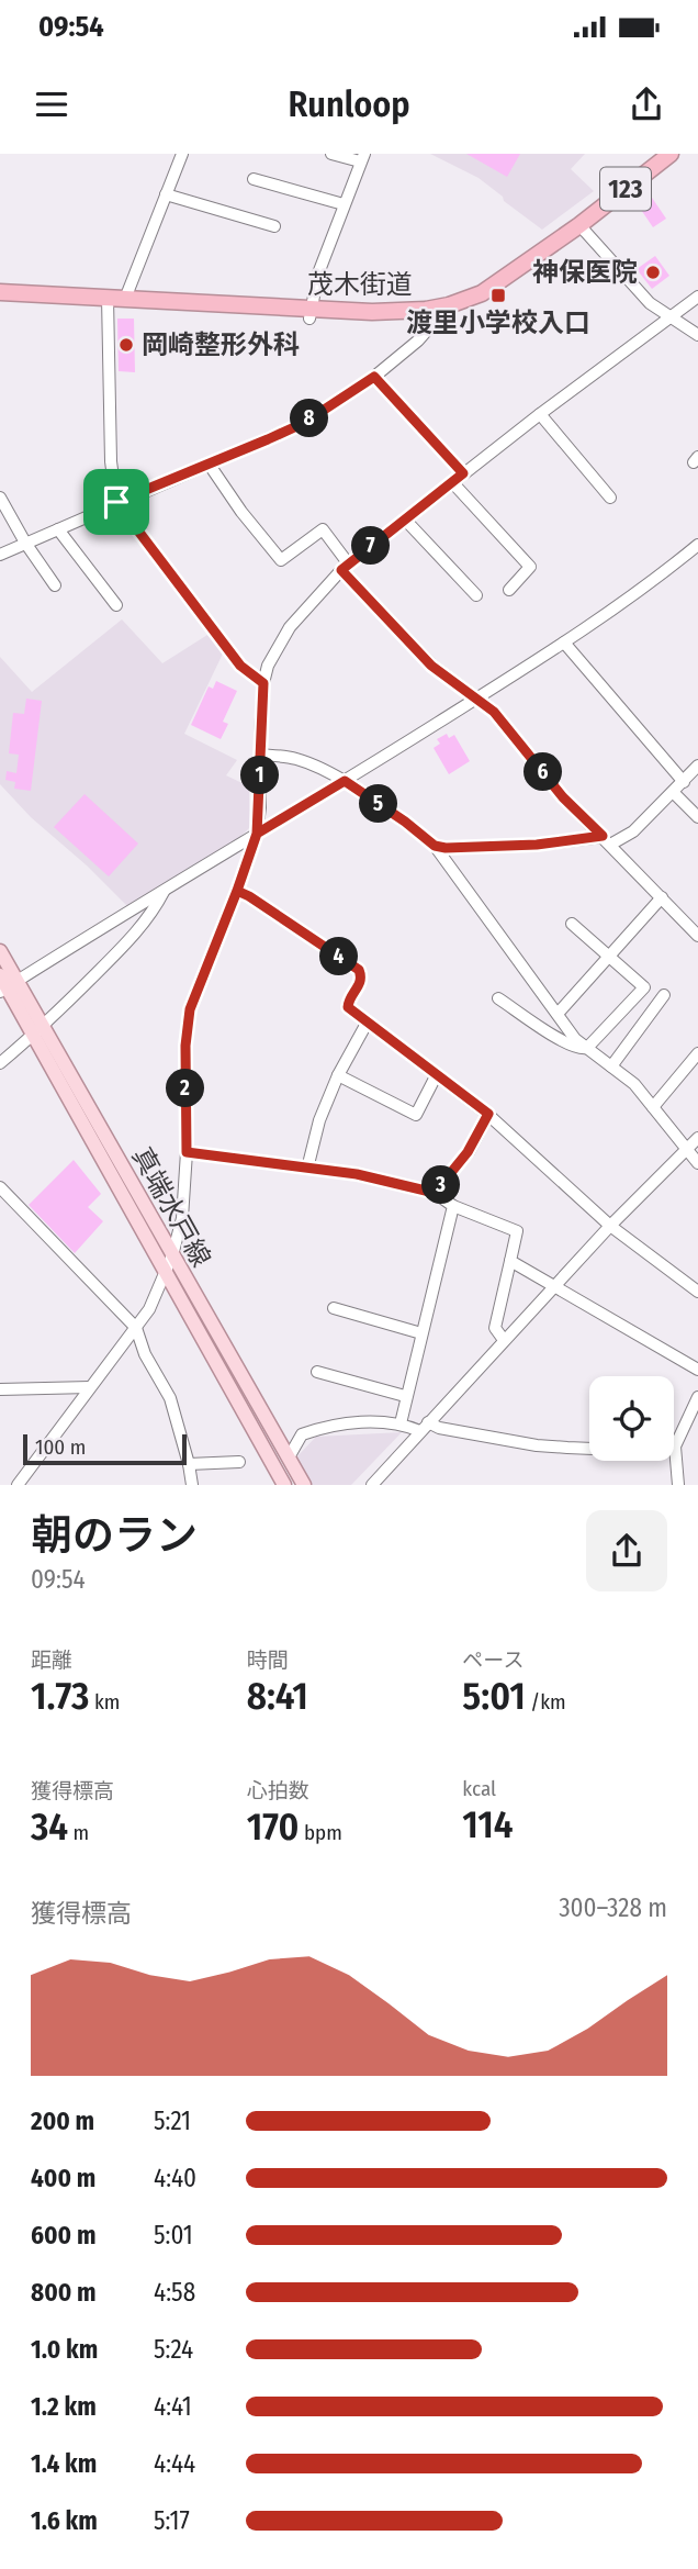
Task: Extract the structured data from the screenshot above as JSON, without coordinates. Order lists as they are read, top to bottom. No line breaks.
{"streets":{"highway":["123","茂木街道"],"main road":["真端水戸線"]},"places":{"other":["神保医院","岡崎整形外科"],"transit":["渡里小学校入口"]},"scale_bar":"100 m","page":{"status":"09:54","header":"Runloop","pins":["8","7","6","1","5","4","2","3"],"scale":"100 m","heading":["朝のラン","09:54"],"stats":[["距離","1.73 km"],["時間","8:41"],["ペース","5:01 /km"],["獲得標高","34 m"],["心拍数","170 bpm"],["kcal","114"]],"chart":["獲得標高","300–328 m"],"list":[{"name":"200 m","note":"5:21"},{"name":"400 m","note":"4:40"},{"name":"600 m","note":"5:01"},{"name":"800 m","note":"4:58"},{"name":"1.0 km","note":"5:24"},{"name":"1.2 km","note":"4:41"},{"name":"1.4 km","note":"4:44"},{"name":"1.6 km","note":"5:17"}]}}
